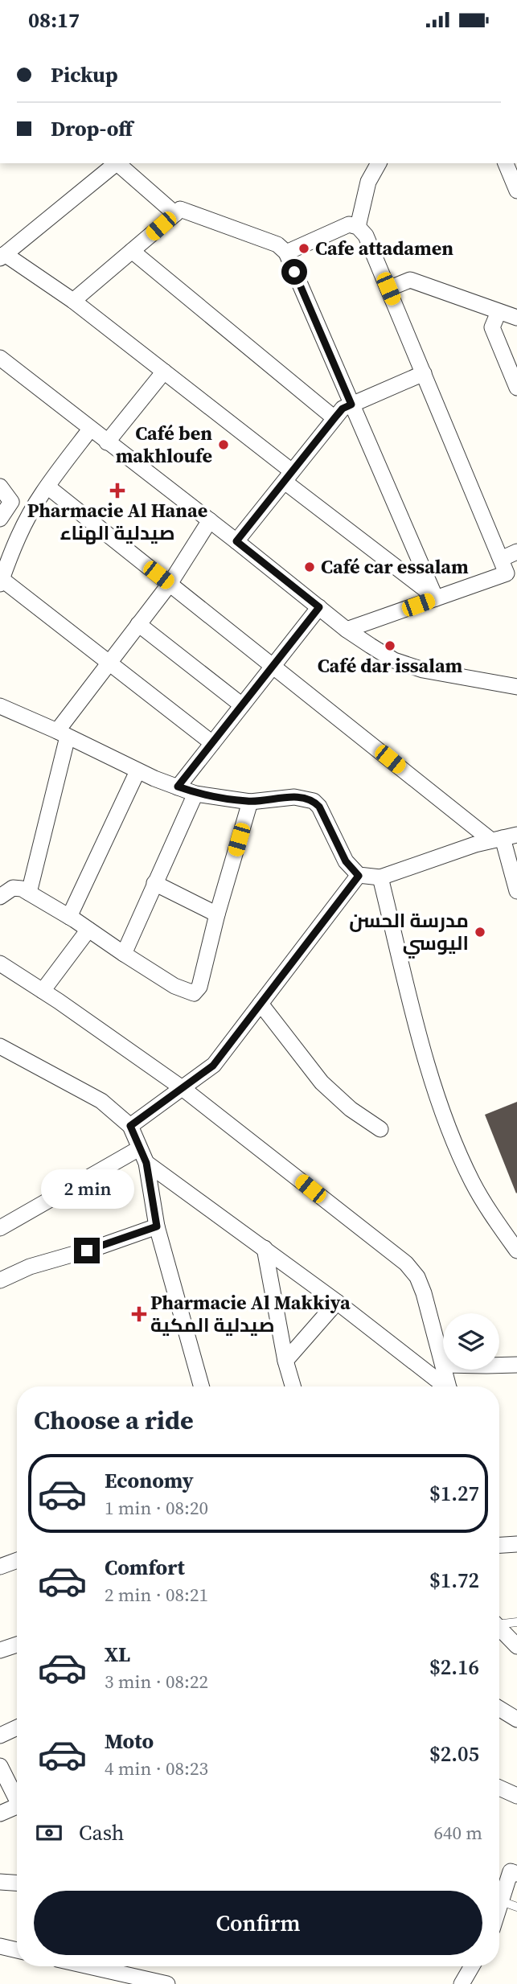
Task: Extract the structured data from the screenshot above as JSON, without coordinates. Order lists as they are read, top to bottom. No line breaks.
{"places":{"other":["Cafe attadamen","Café ben makhloufe","Café car essalam","Café dar issalam","مدرسة الحسن اليوسي"],"health":["Pharmacie Al Hanae صيدلية الهناء","Pharmacie Al Makkiya صيدلية المكية"]},"page":{"status":"08:17","banner":["Pickup","Drop-off"],"bubble":"2 min","heading":"Choose a ride","list":[{"name":"Economy","note":"1 min · 08:20","value":"$1.27"},{"name":"Comfort","note":"2 min · 08:21","value":"$1.72"},{"name":"XL","note":"3 min · 08:22","value":"$2.16"},{"name":"Moto","note":"4 min · 08:23","value":"$2.05"}],"pay":["Cash","640 m"],"buttons":"Confirm"}}
